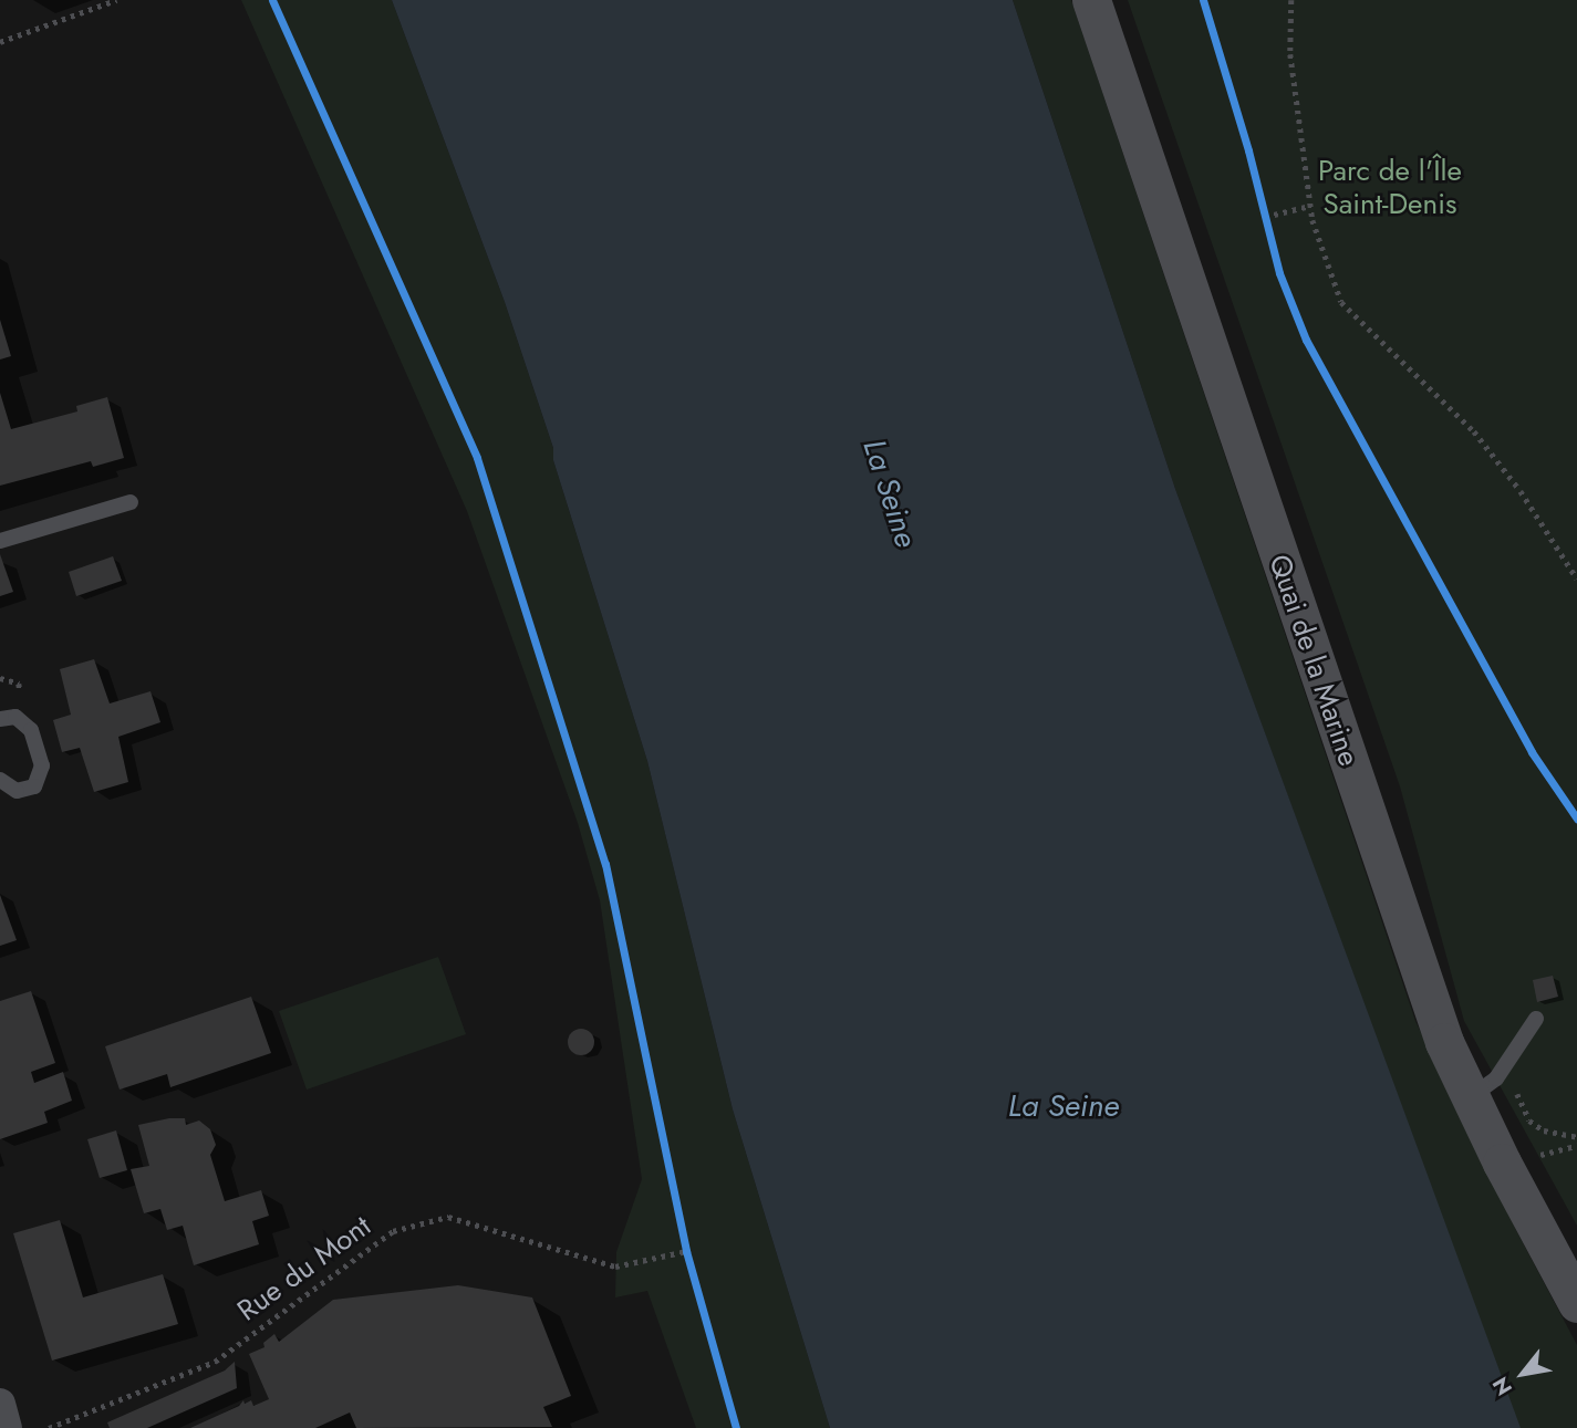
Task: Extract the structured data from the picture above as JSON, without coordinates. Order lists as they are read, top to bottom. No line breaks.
{"streets":{"street":["Quai de la Marine"],"path":["Rue du Mont"]},"water":["La Seine"],"parks":["Parc de l'Île Saint-Denis"],"north":"bottom left"}
